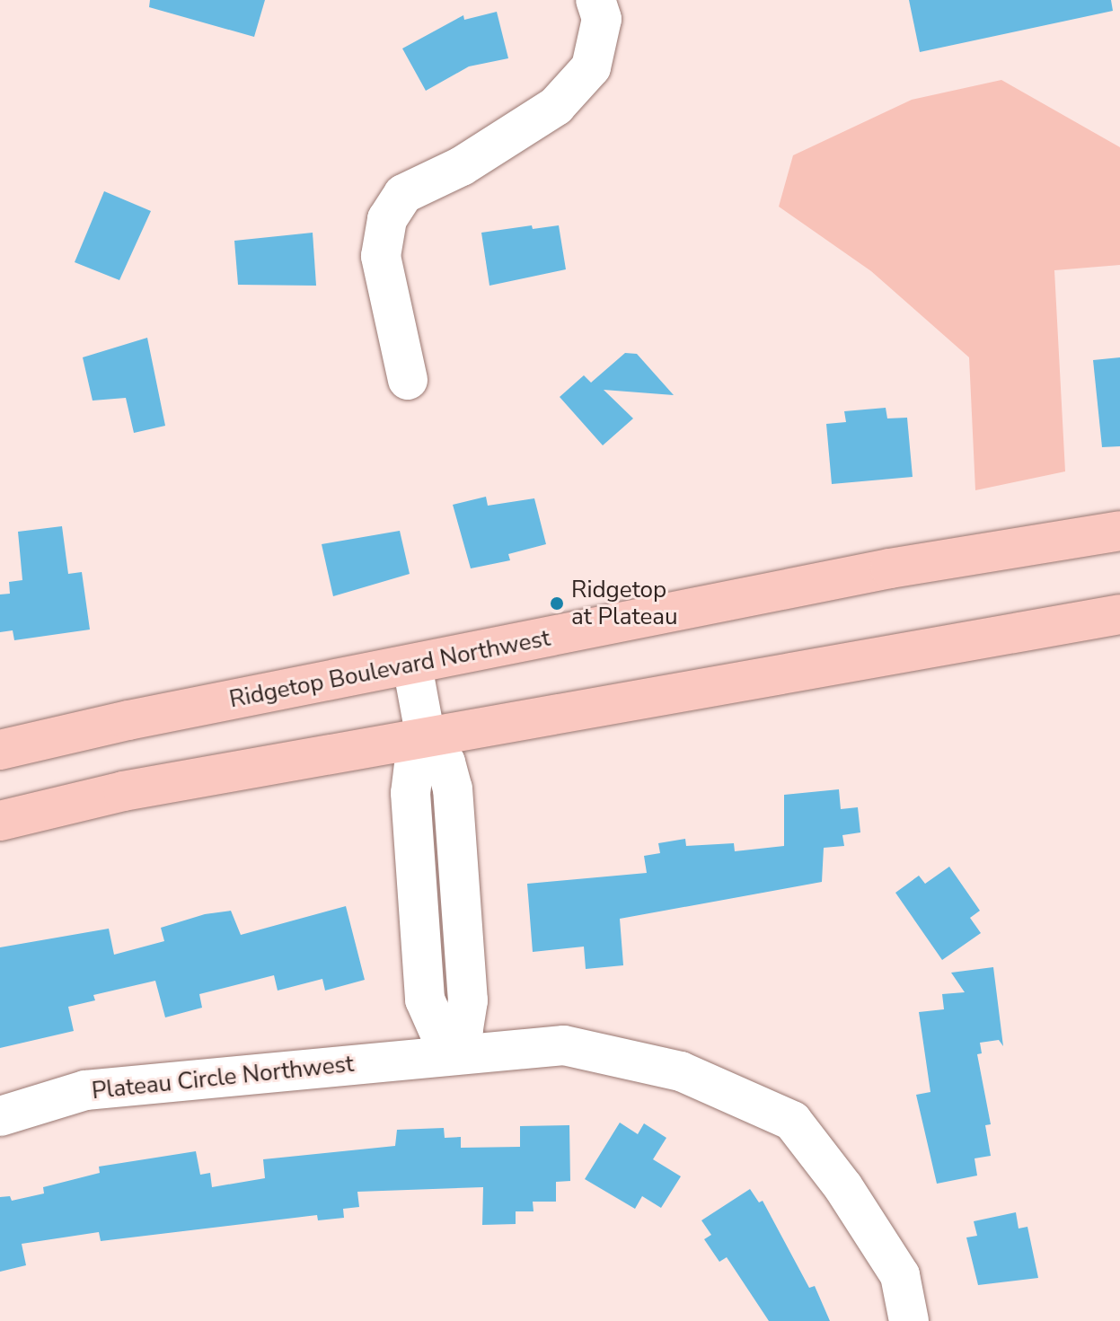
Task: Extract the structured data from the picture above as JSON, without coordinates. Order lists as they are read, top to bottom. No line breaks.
{"streets":{"main road":["Ridgetop Boulevard Northwest"],"street":["Plateau Circle Northwest"]},"places":["Ridgetop at Plateau"]}
